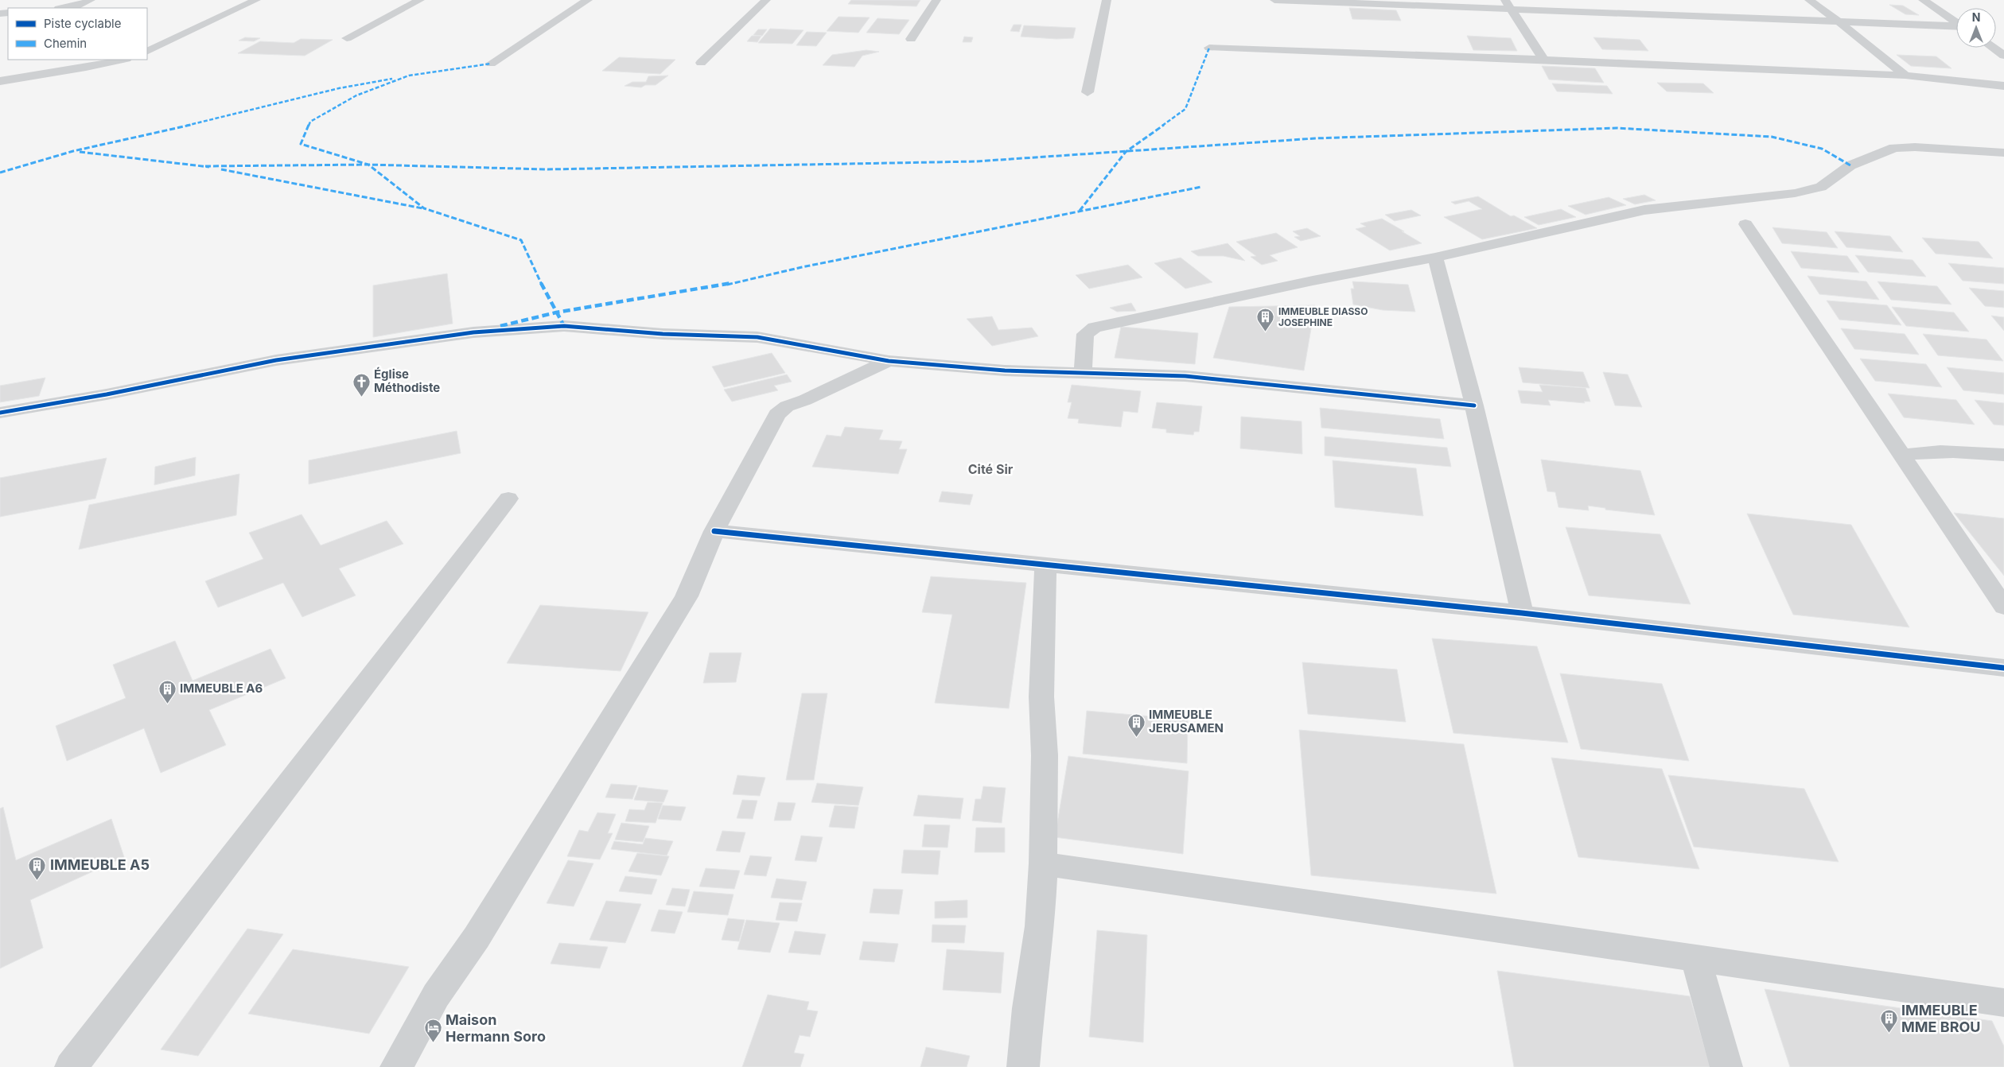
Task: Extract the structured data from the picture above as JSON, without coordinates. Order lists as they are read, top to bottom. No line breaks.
{"districts":["Cité Sir"],"places":{"building":["IMMEUBLE DIASSO JOSEPHINE","IMMEUBLE A6","IMMEUBLE JERUSAMEN","IMMEUBLE A5","IMMEUBLE MME BROU"],"church":["Église Méthodiste"],"hotel":["Maison Hermann Soro"]},"legend":["Piste cyclable","Chemin"],"north":"top"}
